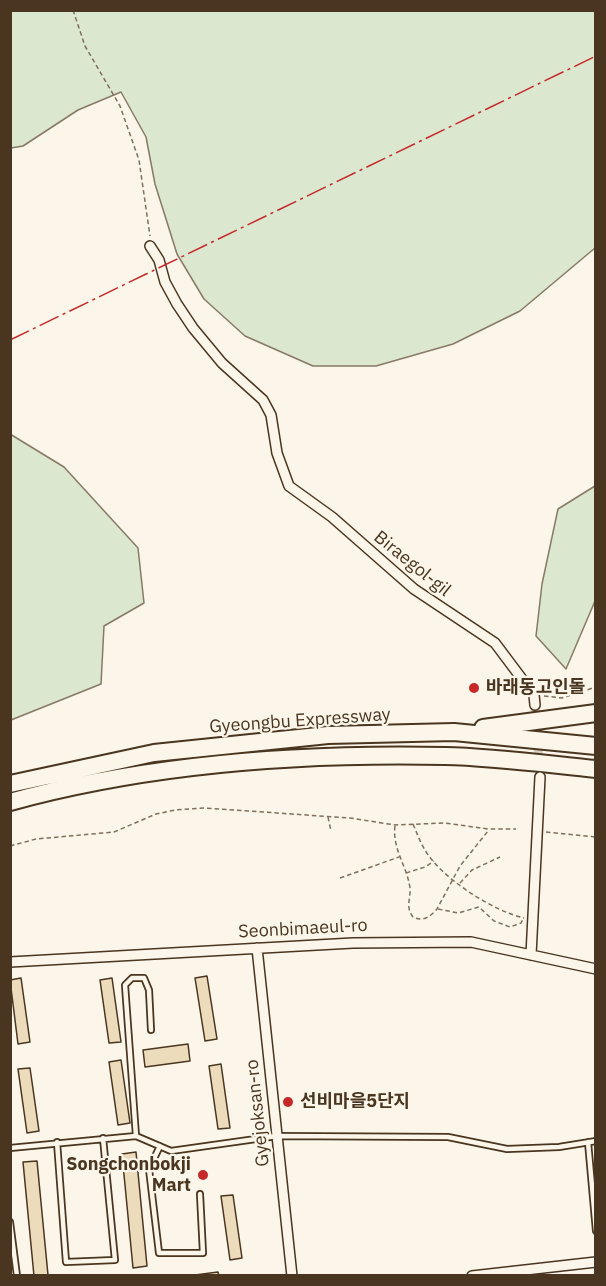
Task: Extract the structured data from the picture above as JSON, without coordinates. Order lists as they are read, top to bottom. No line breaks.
{"streets":{"highway":["Gyeongbu Expressway"],"street":["Biraegol-gil","Seonbimaeul-ro","Gyejoksan-ro"]},"crossings":[["Seonbimaeul-ro","Gyejoksan-ro"]],"places":["바래동고인돌","선비마을5단지","Songchonbokji Mart"]}
